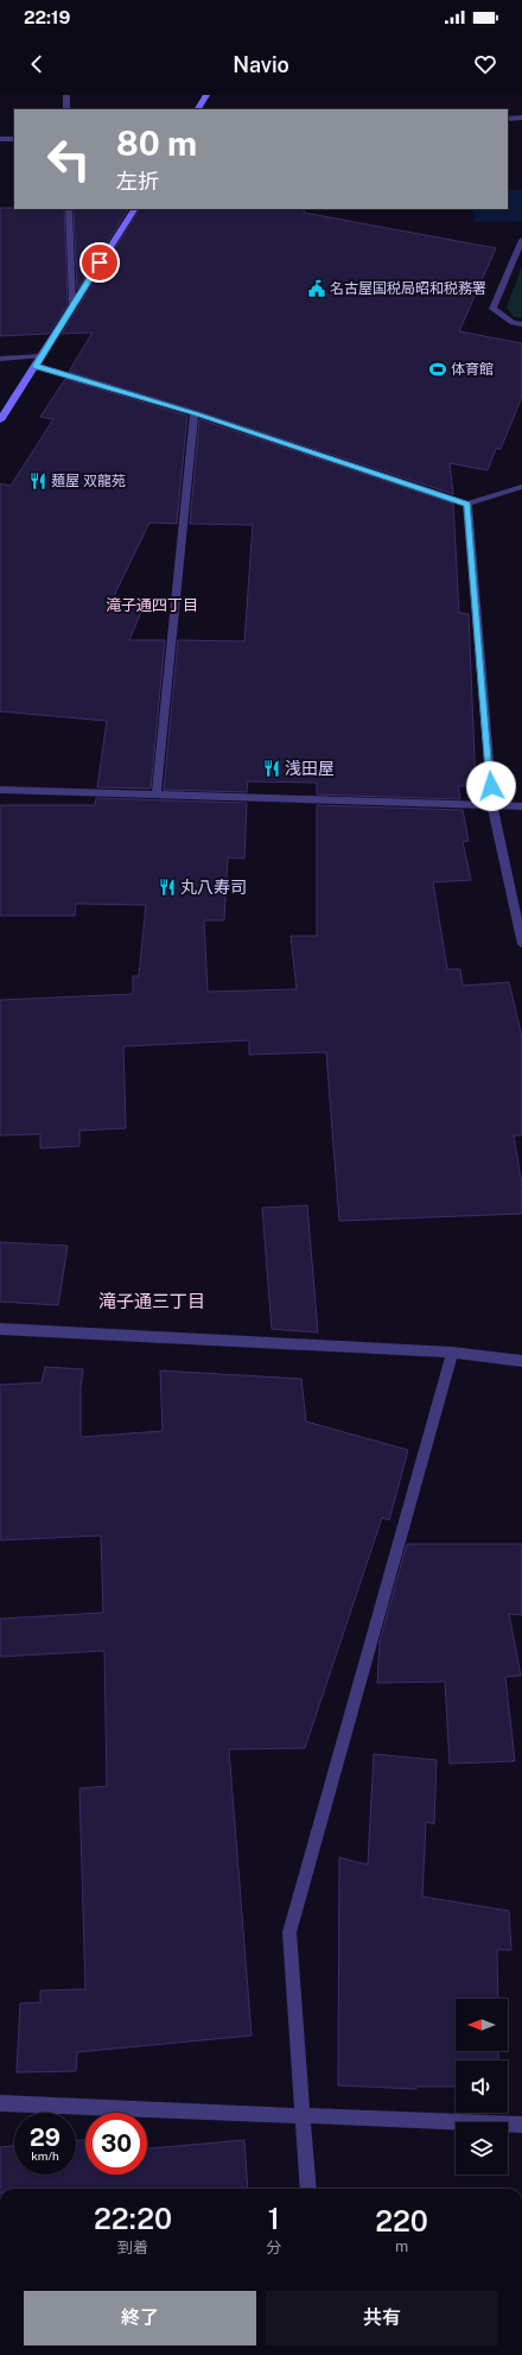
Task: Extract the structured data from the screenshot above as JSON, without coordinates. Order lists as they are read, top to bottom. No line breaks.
{"districts":["滝子通四丁目","滝子通三丁目"],"places":{"public building":["名古屋国税局昭和税務署"],"sports":["体育館"],"restaurant":["麺屋 双龍苑","浅田屋","丸八寿司"]},"north":"left","page":{"status":"22:19","header":"Navio","turn":["80 m","左折"],"speed":"29 km/h","limit":"30","eta":["22:20","到着","1","分","220","m"],"buttons":["終了","共有"]}}
